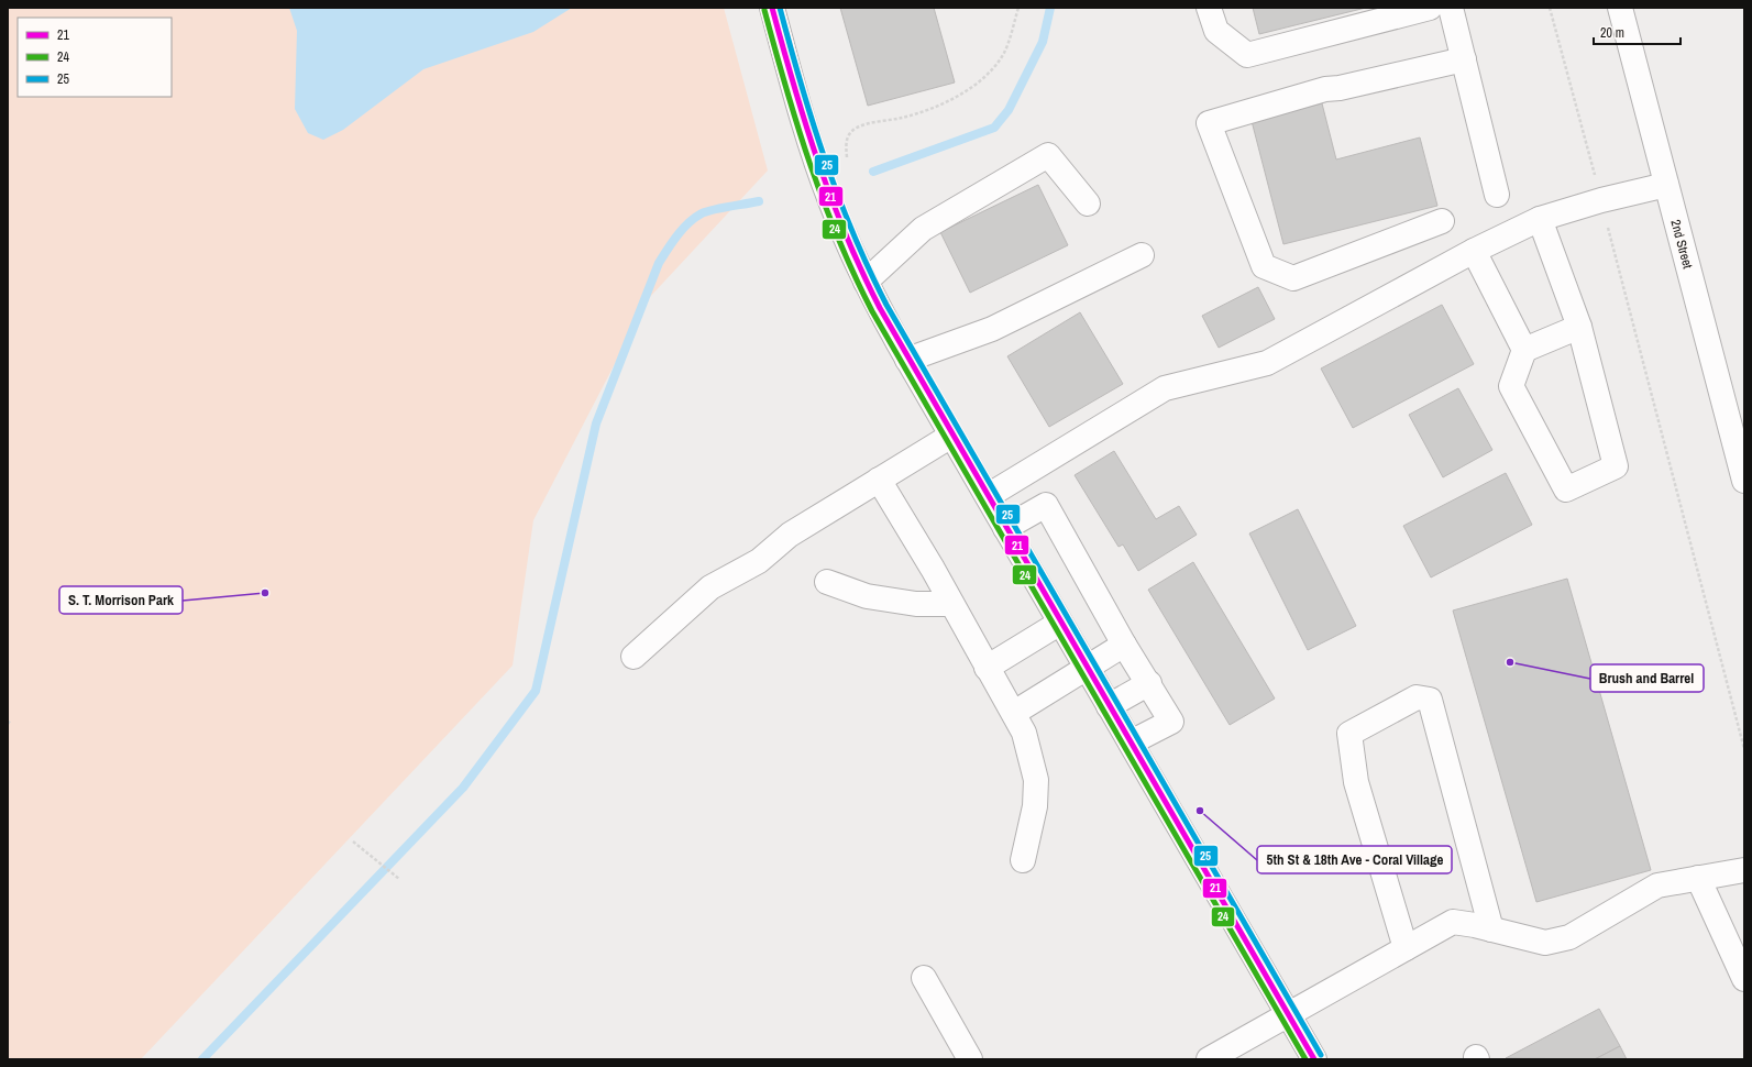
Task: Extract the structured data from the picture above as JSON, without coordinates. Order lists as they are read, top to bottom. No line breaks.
{"streets":{"street":["2nd Street"]},"places":["S. T. Morrison Park","Brush and Barrel","5th St & 18th Ave - Coral Village"],"lines":["transit line 21","transit line 25","transit line 24"],"legend":["21","24","25"],"scale_bar":"20 m"}
